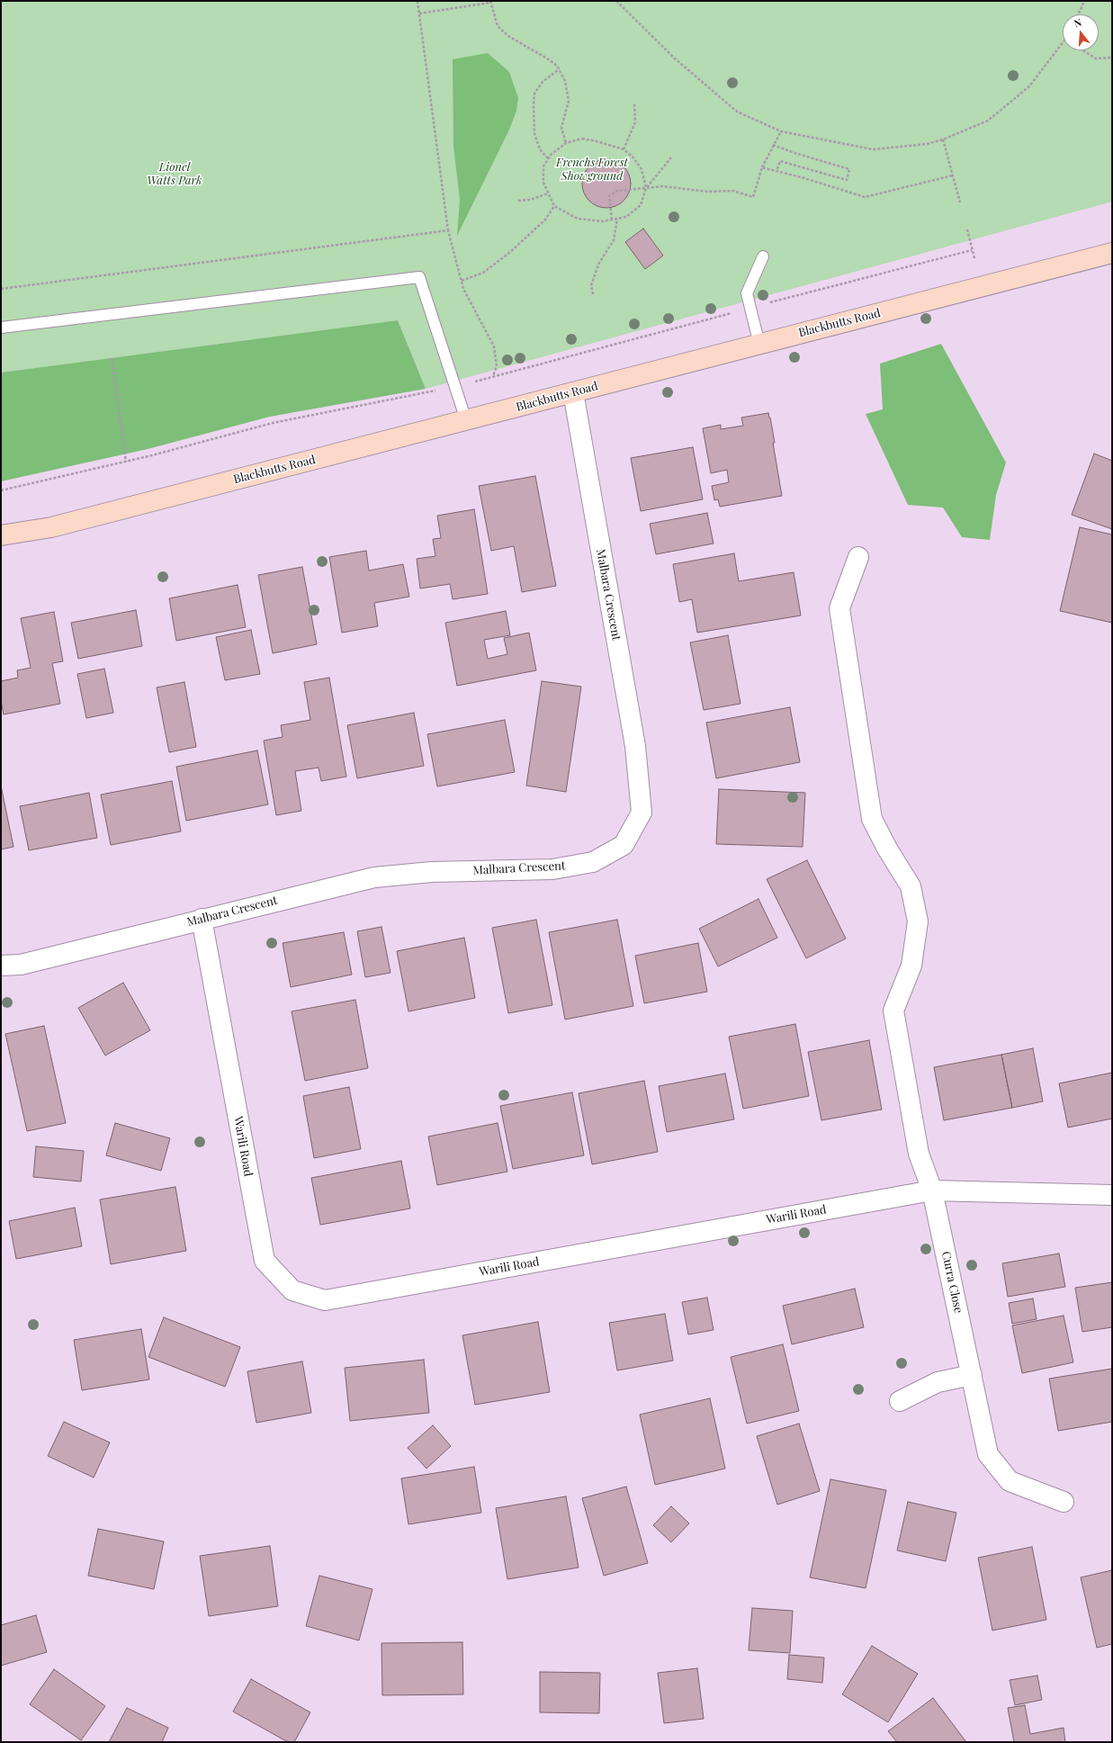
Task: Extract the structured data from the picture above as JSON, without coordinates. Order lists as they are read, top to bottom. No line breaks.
{"streets":{"street":["Blackbutts Road","Malbara Crescent","Warili Road","Curra Close"]},"crossings":[["Blackbutts Road","Malbara Crescent"],["Malbara Crescent","Warili Road"],["Warili Road","Curra Close"]],"parks":["Frenchs Forest Showground","Lionel Watts Park"],"north":"top"}
